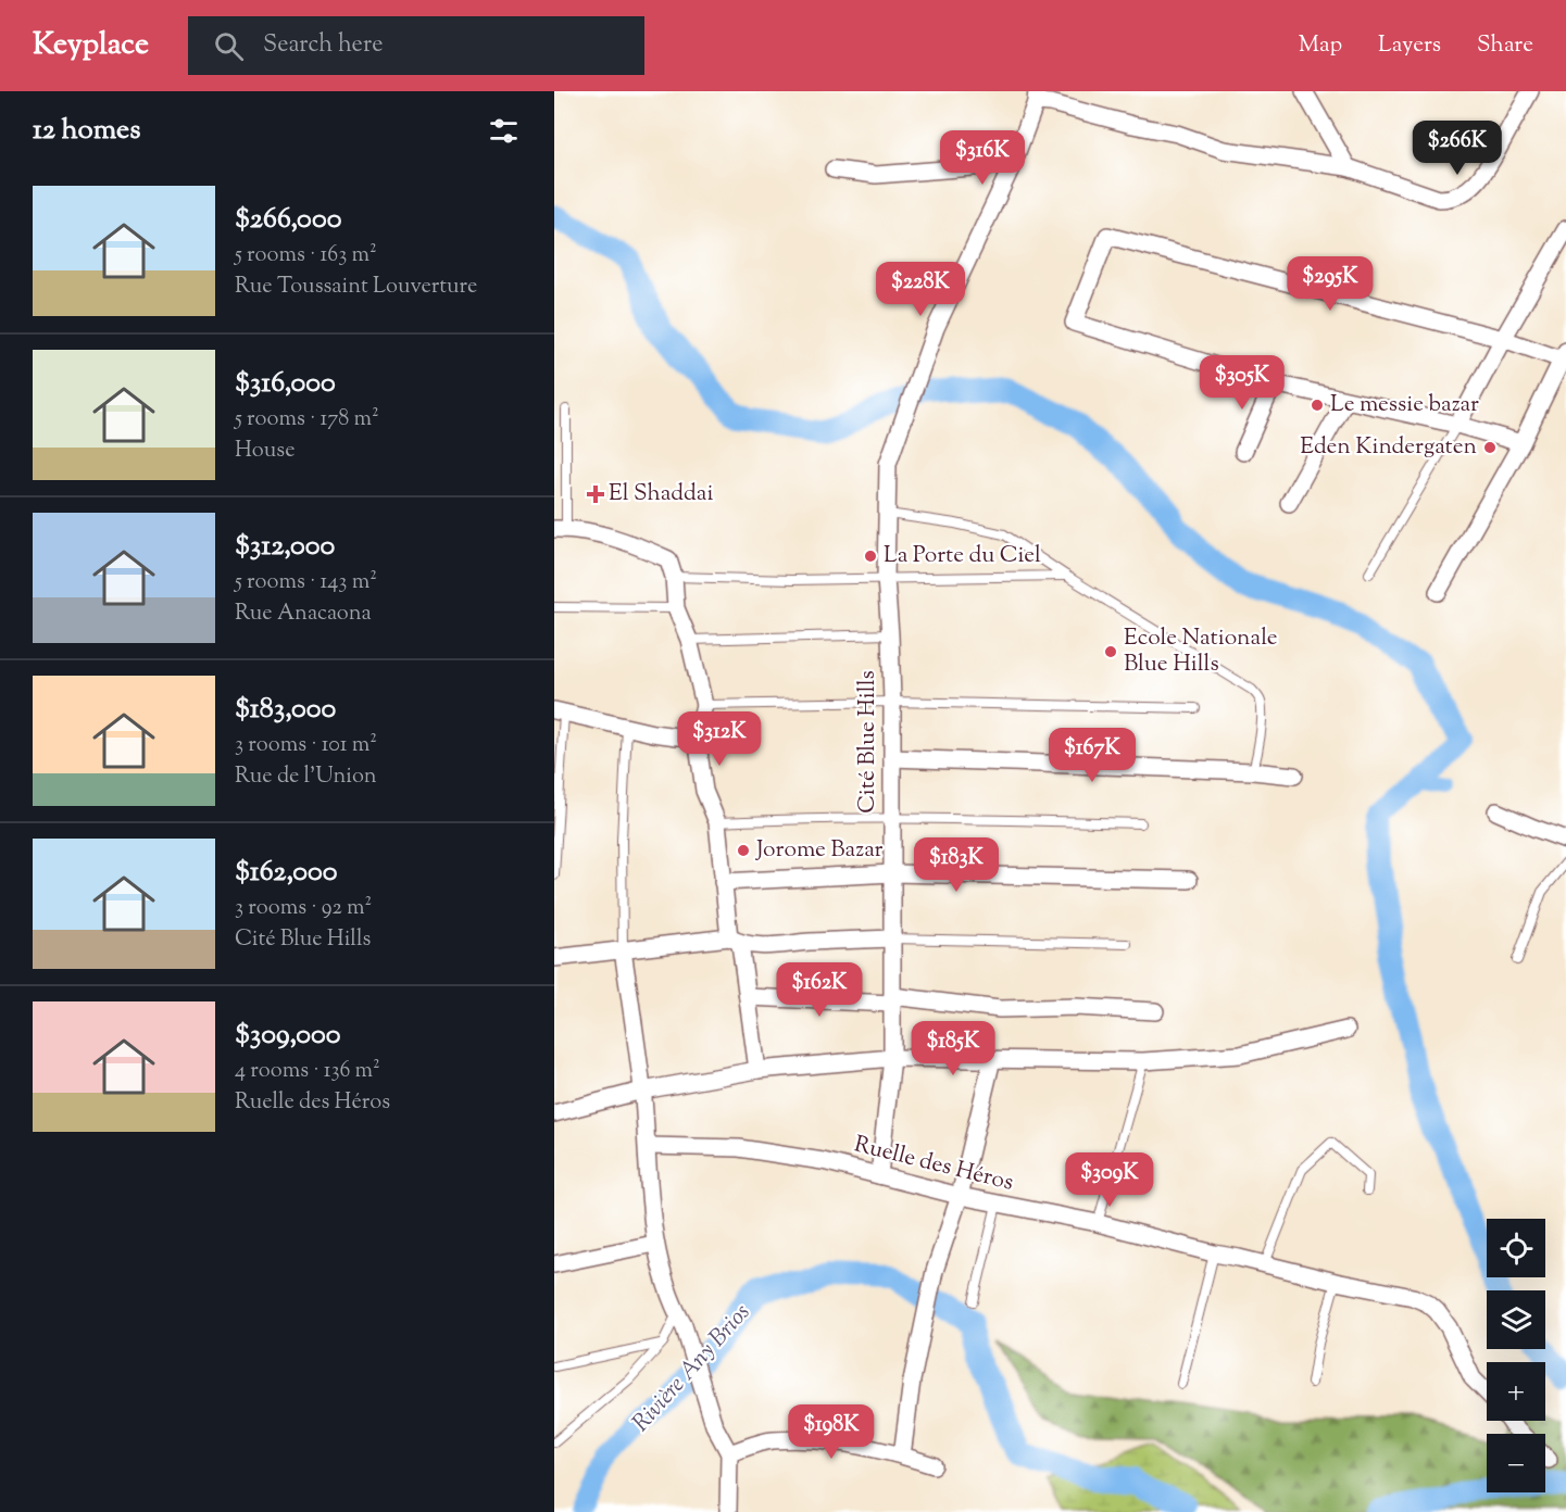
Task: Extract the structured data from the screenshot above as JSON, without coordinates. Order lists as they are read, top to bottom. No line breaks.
{"streets":{"street":["Cité Blue Hills","Ruelle des Héros"]},"crossings":[["Cité Blue Hills","Ruelle des Héros"]],"water":["Rivière Any Brios"],"places":{"other":["Le messie bazar","Eden Kindergaten","La Porte du Ciel","Ecole Nationale Blue Hills","Jorome Bazar"],"health":["El Shaddai"]},"page":{"header":"Keyplace","search":"Search here","nav":["Map","Layers","Share"],"heading":"12 homes","price":["$266K","$316K","$295K","$228K","$305K","$312K","$167K","$183K","$162K","$185K","$309K","$198K"],"list":[{"name":"$266,000","note":"5 rooms · 163 m² · Rue Toussaint Louverture"},{"name":"$316,000","note":"5 rooms · 178 m² · House"},{"name":"$312,000","note":"5 rooms · 143 m² · Rue Anacaona"},{"name":"$183,000","note":"3 rooms · 101 m² · Rue de l'Union"},{"name":"$162,000","note":"3 rooms · 92 m² · Cité Blue Hills"},{"name":"$309,000","note":"4 rooms · 136 m² · Ruelle des Héros"}],"map_buttons":["+","−"]}}
